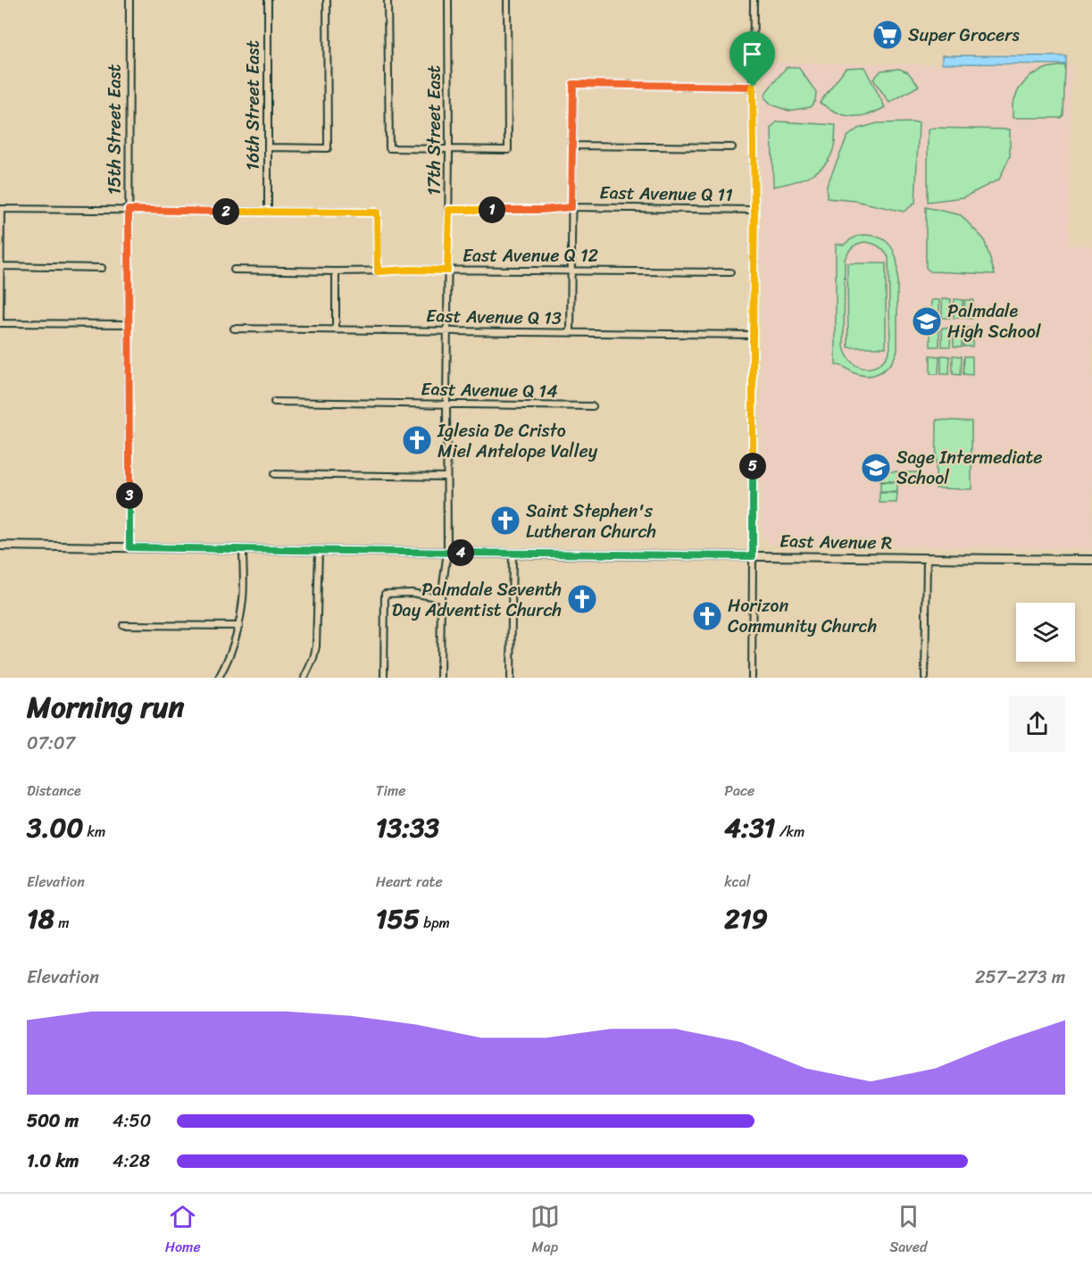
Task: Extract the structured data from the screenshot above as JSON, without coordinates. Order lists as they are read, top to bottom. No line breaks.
{"streets":{"main road":["East Avenue R"],"street":["16th Street East","15th Street East","17th Street East","East Avenue Q 11","East Avenue Q 12","East Avenue Q 13","East Avenue Q 14"]},"crossings":[["15th Street East","East Avenue R"],["17th Street East","East Avenue Q 11"],["17th Street East","East Avenue Q 12"],["17th Street East","East Avenue Q 13"],["17th Street East","East Avenue Q 14"],["17th Street East","East Avenue R"]],"places":{"supermarket":["Super Grocers"],"school or university":["Palmdale High School","Sage Intermediate School"],"church":["Iglesia De Cristo Miel Antelope Valley","Saint Stephen's Lutheran Church","Palmdale Seventh Day Adventist Church","Horizon Community Church"]},"page":{"pins":["1","2","5","3","4"],"heading":["Morning run","07:07"],"stats":[["Distance","3.00 km"],["Time","13:33"],["Pace","4:31 /km"],["Elevation","18 m"],["Heart rate","155 bpm"],["kcal","219"]],"chart":["Elevation","257–273 m"],"list":[{"name":"500 m","note":"4:50"},{"name":"1.0 km","note":"4:28"}],"tabs":["Home","Map","Saved"]}}
